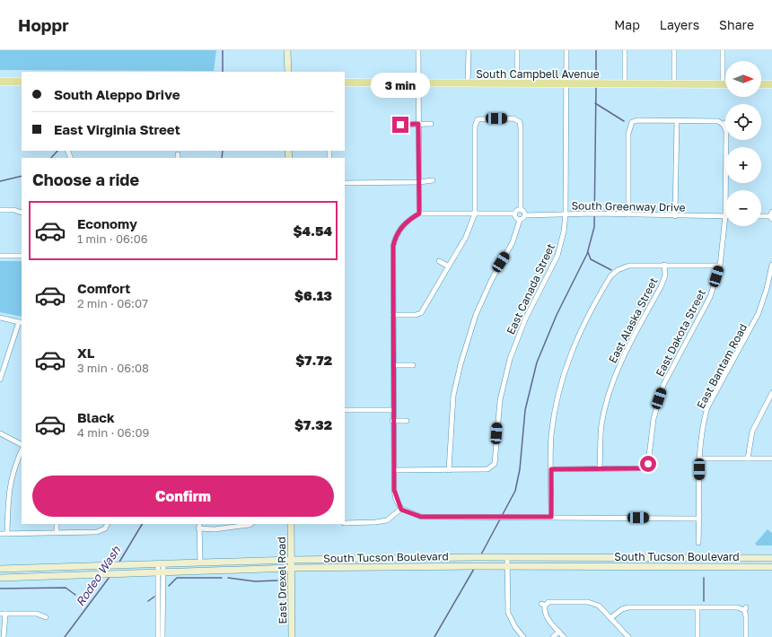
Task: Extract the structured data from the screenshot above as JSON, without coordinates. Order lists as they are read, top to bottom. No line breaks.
{"streets":{"main road":["South Campbell Avenue","South Tucson Boulevard","East Drexel Road"],"street":["South Greenway Drive","East Canada Street","East Alaska Street","East Dakota Street","East Bantam Road"]},"crossings":[["South Campbell Avenue","East Canada Street"],["South Greenway Drive","East Canada Street"],["South Greenway Drive","East Dakota Street"],["East Alaska Street","East Dakota Street"],["South Tucson Boulevard","East Drexel Road"]],"water":["Rodeo Wash"],"north":"right","page":{"header":"Hoppr","nav":["Map","Layers","Share"],"map_buttons":["+","−"],"banner":["South Aleppo Drive","East Virginia Street"],"bubble":"3 min","heading":"Choose a ride","list":[{"name":"Economy","note":"1 min · 06:06","value":"$4.54"},{"name":"Comfort","note":"2 min · 06:07","value":"$6.13"},{"name":"XL","note":"3 min · 06:08","value":"$7.72"},{"name":"Black","note":"4 min · 06:09","value":"$7.32"}],"buttons":"Confirm"}}
